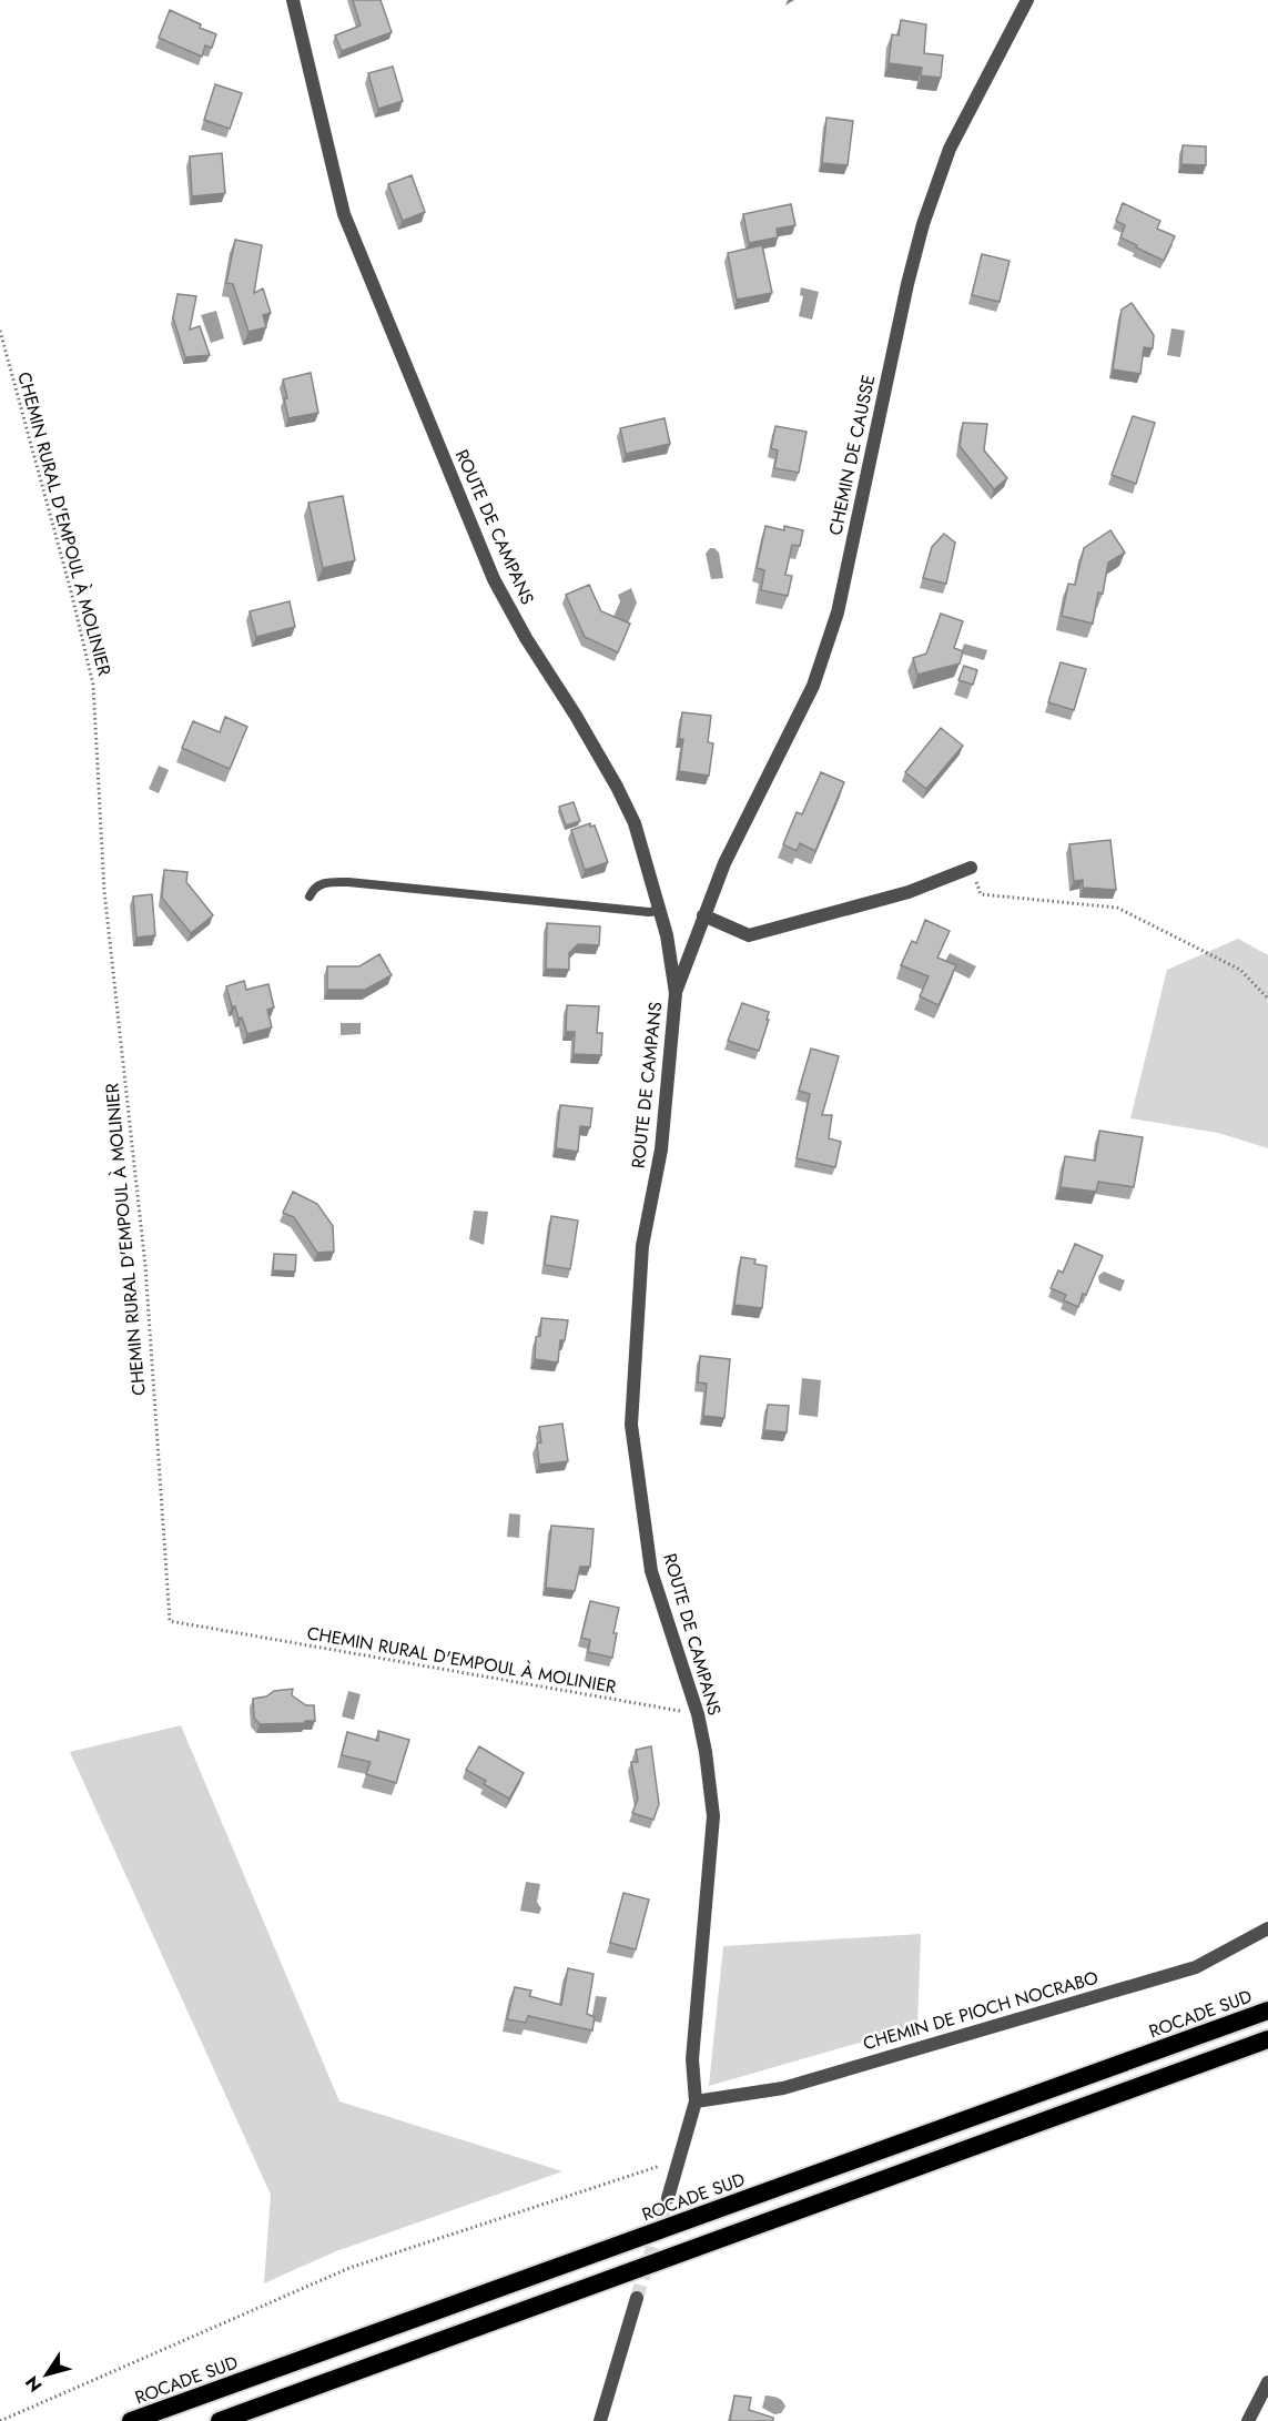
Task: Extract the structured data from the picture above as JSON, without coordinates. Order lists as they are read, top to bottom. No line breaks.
{"streets":{"highway":["ROCADE SUD"],"street":["CHEMIN DE CAUSSE","ROUTE DE CAMPANS","CHEMIN DE PIOCH NOCRABO"],"path":["CHEMIN RURAL D'EMPOUL À MOLINIER"]},"crossings":[["CHEMIN DE CAUSSE","ROUTE DE CAMPANS"],["CHEMIN RURAL D'EMPOUL À MOLINIER","ROUTE DE CAMPANS"],["ROUTE DE CAMPANS","CHEMIN DE PIOCH NOCRABO"]],"north":"bottom left"}
